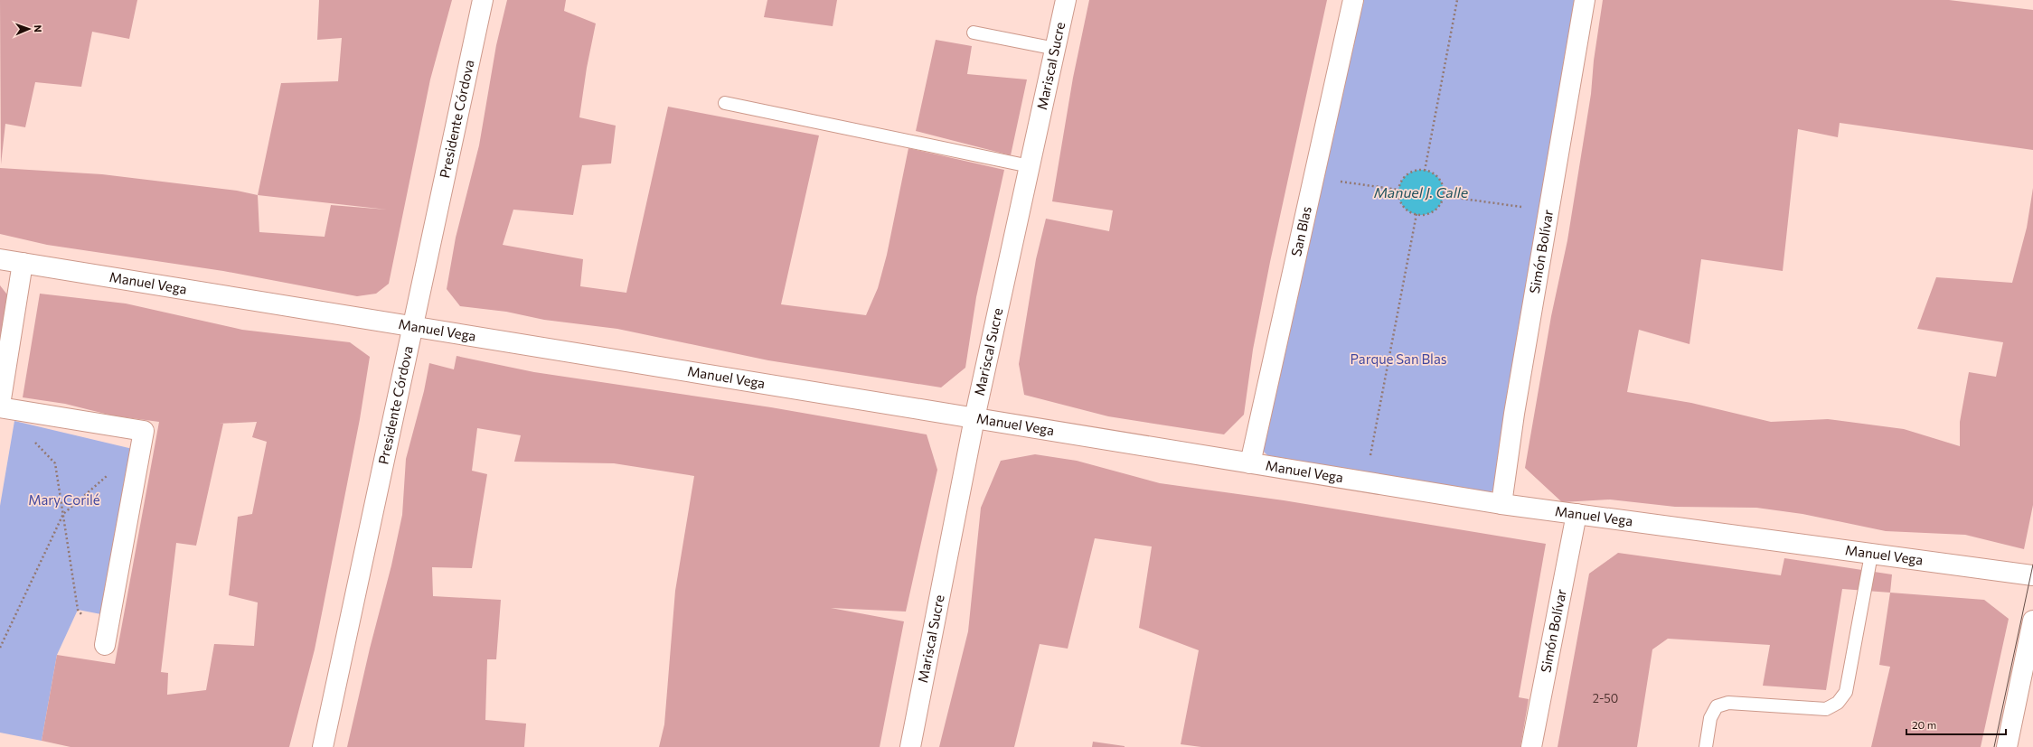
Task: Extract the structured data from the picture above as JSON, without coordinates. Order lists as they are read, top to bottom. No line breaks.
{"streets":{"street":["Mariscal Sucre","Presidente Córdova","San Blas","Simón Bolívar","Manuel Vega"]},"crossings":[["Mariscal Sucre","Manuel Vega"],["Presidente Córdova","Manuel Vega"],["San Blas","Manuel Vega"],["Simón Bolívar","Manuel Vega"]],"water":["Manuel J. Calle"],"parks":["Parque San Blas","Mary Corilé"],"house_numbers":["2-50"],"scale_bar":"20 m","north":"right"}
